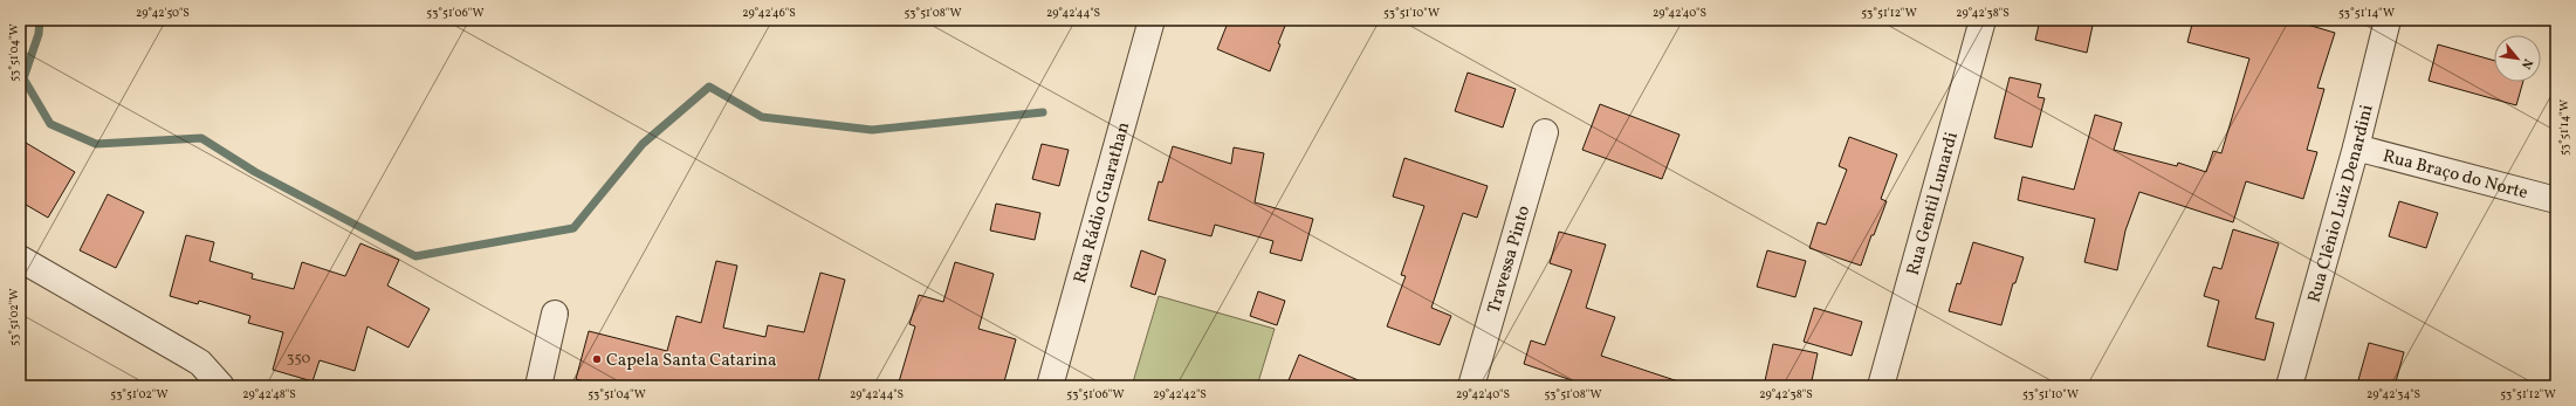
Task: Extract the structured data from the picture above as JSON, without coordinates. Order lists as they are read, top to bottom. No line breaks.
{"streets":{"street":["Rua Braço do Norte","Rua Rádio Guarathan","Rua Gentil Lunardi","Rua Clênio Luiz Denardini","Travessa Pinto"]},"crossings":[["Rua Braço do Norte","Rua Clênio Luiz Denardini"]],"places":["Capela Santa Catarina"],"house_numbers":["350"],"north":"bottom right","coordinates":["29°42'50\"S","53°51'06\"W","29°42'46\"S","53°51'08\"W","29°42'44\"S","53°51'10\"W","29°42'40\"S","53°51'12\"W","29°42'38\"S","53°51'14\"W","53°51'04\"W","53°51'02\"W","29°42'48\"S","29°42'42\"S","29°42'34\"S"]}
